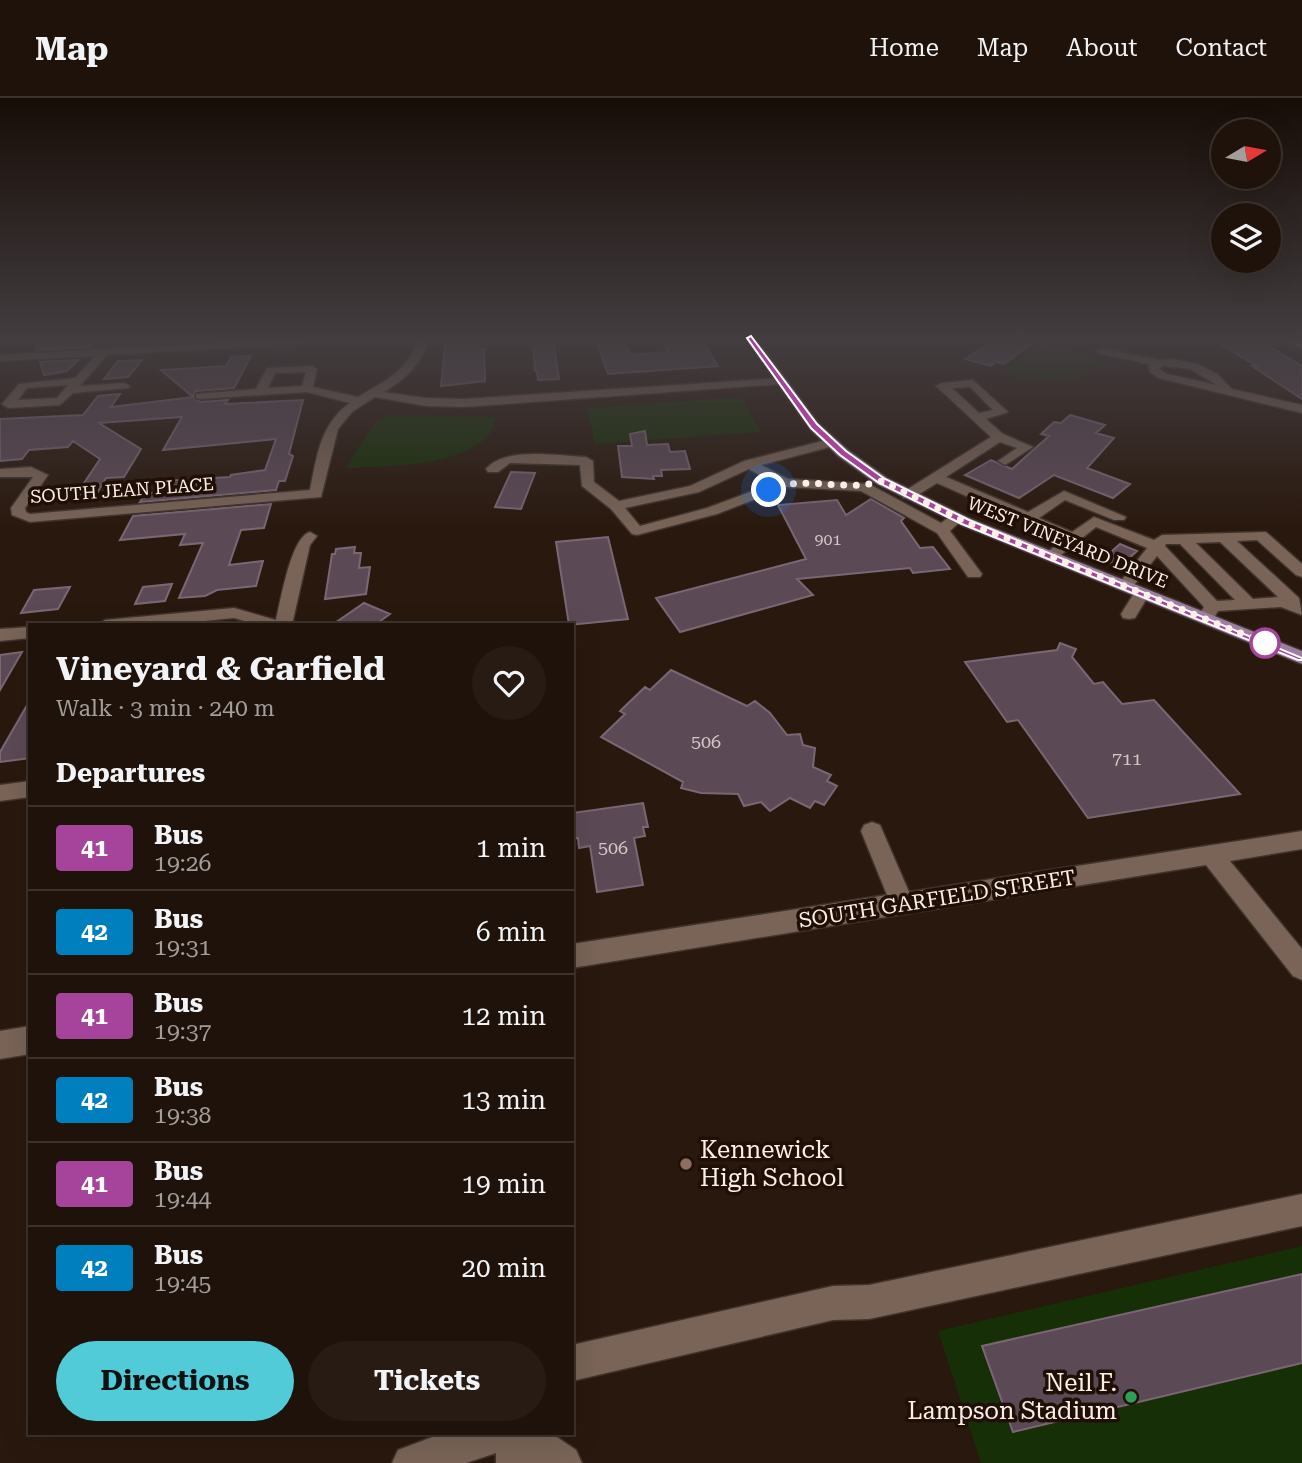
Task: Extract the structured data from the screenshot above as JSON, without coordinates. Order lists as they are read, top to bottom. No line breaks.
{"streets":{"main road":["WEST VINEYARD DRIVE"],"street":["SOUTH JEAN PLACE","SOUTH GARFIELD STREET"]},"places":["Kennewick High School","Neil F. Lampson Stadium"],"lines":["bus line 41"],"house_numbers":["901","506","711","506"],"north":"right","page":{"header":"Map","nav":["Home","Map","About","Contact"],"heading":[["Vineyard & Garfield","Walk · 3 min · 240 m"],"Departures"],"list":[{"mark":"41","name":"Bus","note":"19:26","value":"1 min"},{"mark":"42","name":"Bus","note":"19:31","value":"6 min"},{"mark":"41","name":"Bus","note":"19:37","value":"12 min"},{"mark":"42","name":"Bus","note":"19:38","value":"13 min"},{"mark":"41","name":"Bus","note":"19:44","value":"19 min"},{"mark":"42","name":"Bus","note":"19:45","value":"20 min"}],"buttons":["Directions","Tickets"]}}
